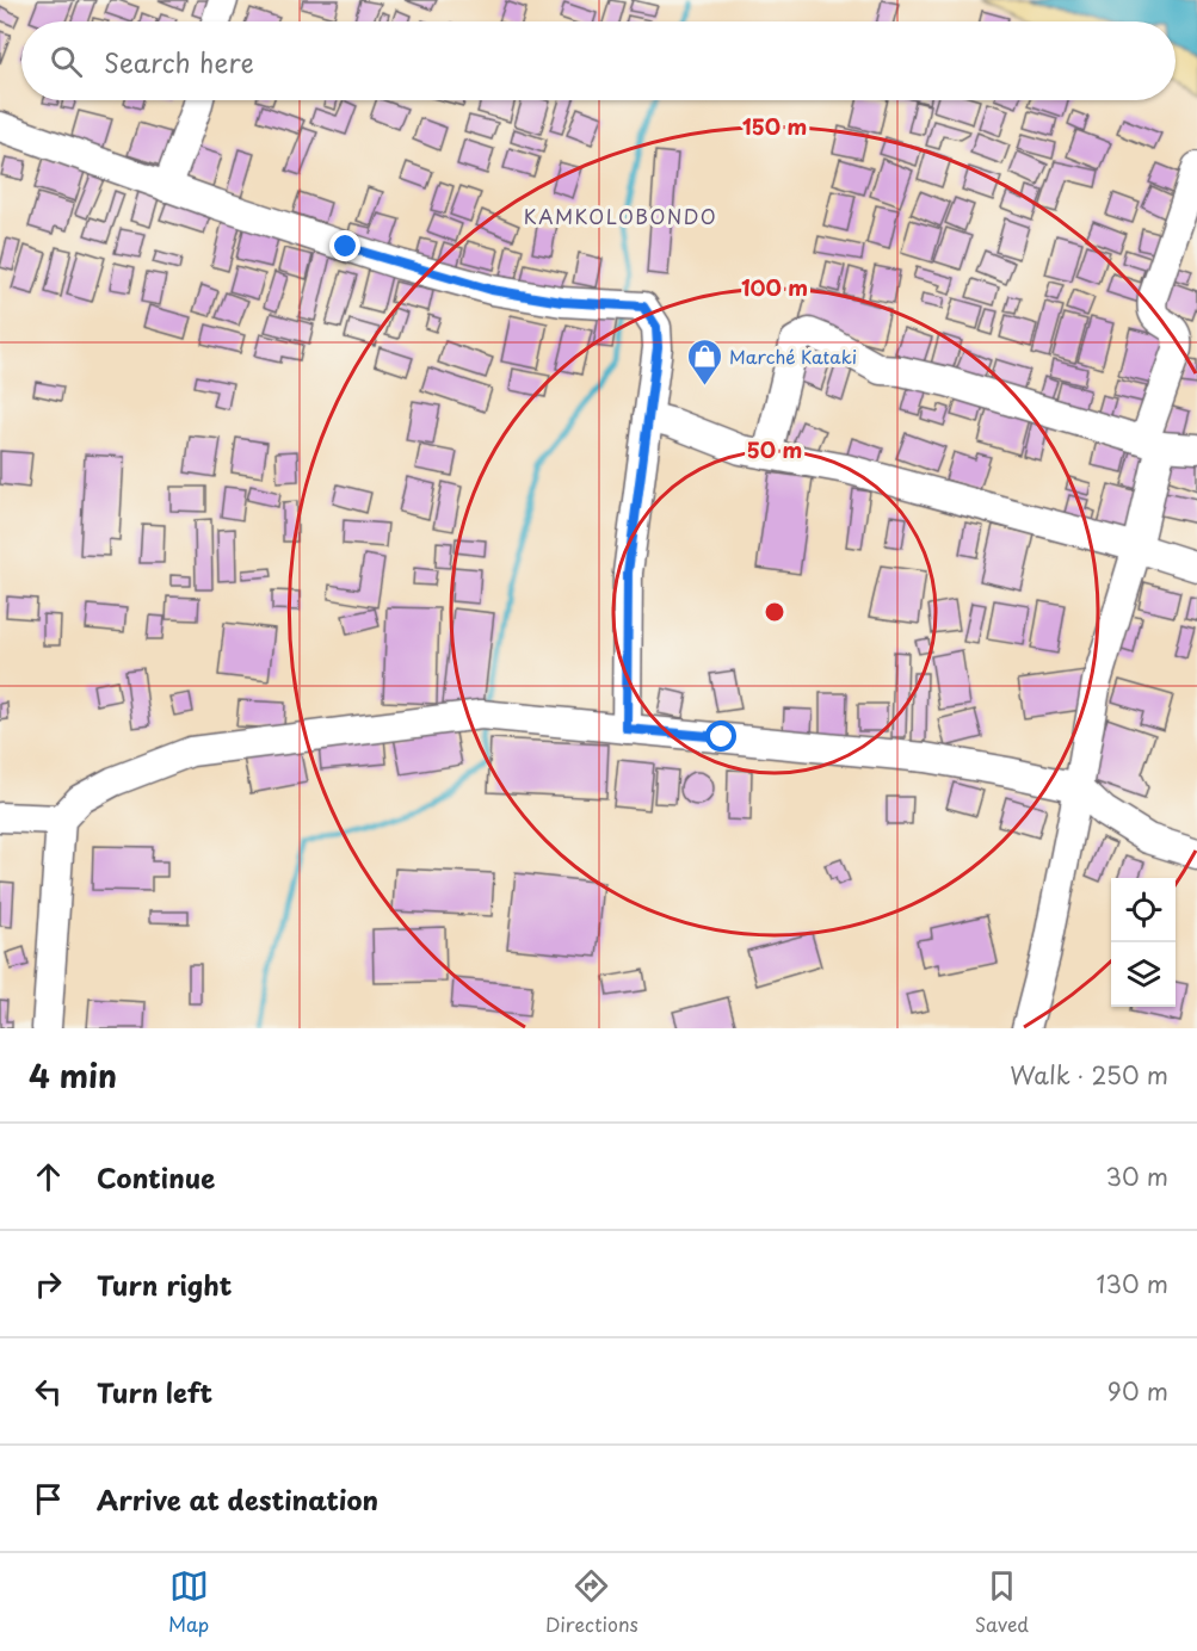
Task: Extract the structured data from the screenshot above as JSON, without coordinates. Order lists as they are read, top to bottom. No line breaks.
{"districts":["KAMKOLOBONDO"],"places":{"shop":["Marché Kataki"]},"page":{"search":"Search here","heading":["4 min","Walk · 250 m"],"list":[["Continue","30 m"],["Turn right","130 m"],["Turn left","90 m"],"Arrive at destination"],"nav":["Map","Directions","Saved"]},"rings":["150 m","100 m","50 m"]}
